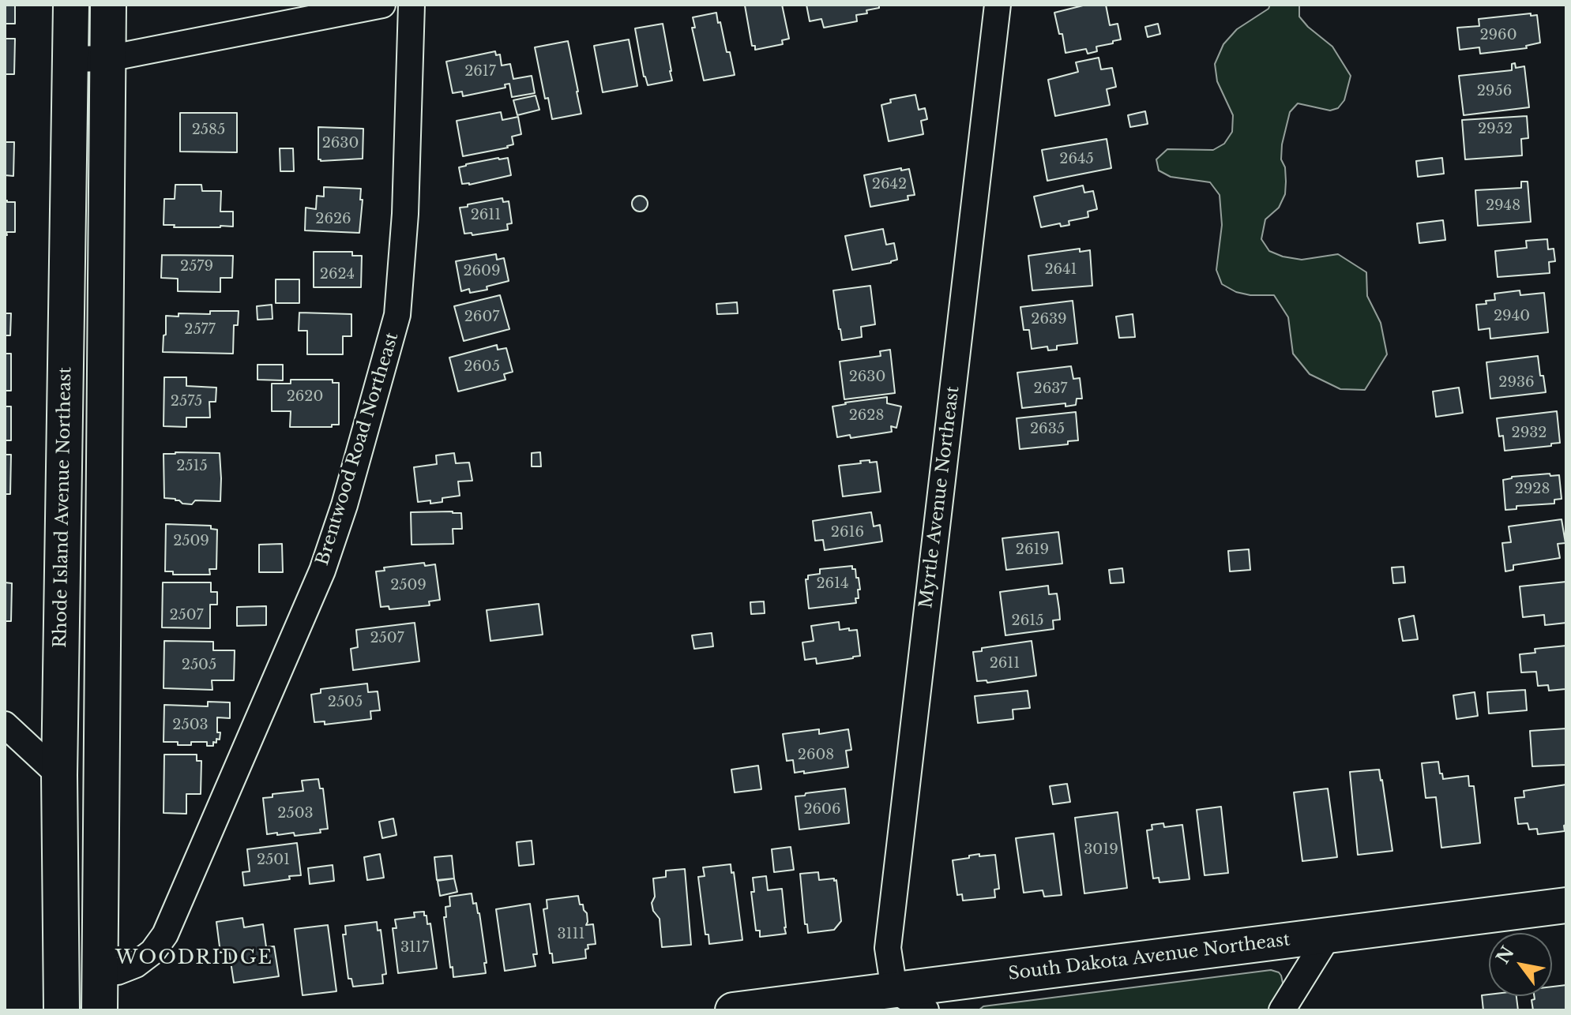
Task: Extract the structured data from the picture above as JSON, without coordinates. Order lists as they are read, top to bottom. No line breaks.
{"streets":{"main road":["Rhode Island Avenue Northeast","South Dakota Avenue Northeast"],"street":["Brentwood Road Northeast","Myrtle Avenue Northeast"]},"crossings":[["Myrtle Avenue Northeast","South Dakota Avenue Northeast"]],"districts":["WOODRIDGE"],"house_numbers":["2960","2617","2956","2952","2585","2630","2645","2642","2948","2611","2626","2579","2641","2609","2624","2940","2607","2639","2577","2605","2630","2936","2637","2620","2575","2628","2635","2932","2515","2928","2616","2509","2619","2614","2509","2507","2615","2507","2611","2505","2505","2503","2608","2606","2503","3019","2501","3111","3117"],"north":"top left"}
